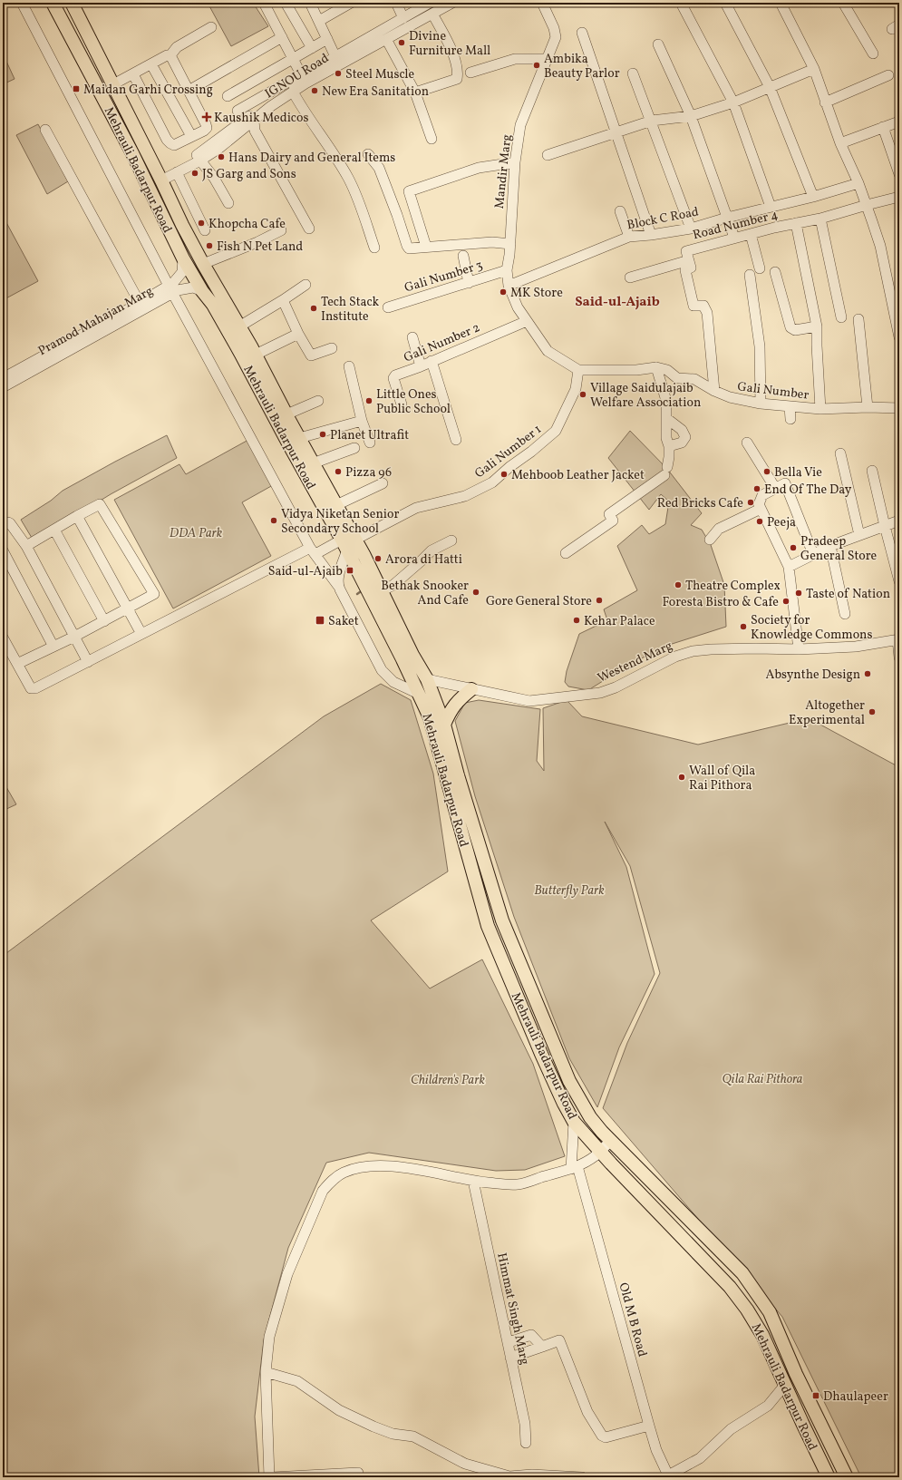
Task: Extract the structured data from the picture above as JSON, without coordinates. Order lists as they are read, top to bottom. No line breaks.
{"streets":{"main road":["Mehrauli Badarpur Road"],"street":["IGNOU Road","Mandir Marg","Block C Road","Road Number 4","Gali Number 3","Pramod Mahajan Marg","Gali Number 2","Gali Number","Gali Number 1","Westend Marg","Himmat Singh Marg","Old M B Road"]},"crossings":[["IGNOU Road","Mehrauli Badarpur Road"],["Mehrauli Badarpur Road","Pramod Mahajan Marg"],["Mehrauli Badarpur Road","Gali Number 1"],["Mehrauli Badarpur Road","Westend Marg"],["Mehrauli Badarpur Road","Old M B Road"],["Mandir Marg","Block C Road"],["Mandir Marg","Gali Number 3"],["Road Number 4","Gali Number"]],"districts":["Said-ul-Ajaib"],"parks":["DDA Park","Butterfly Park","Qila Rai Pithora","Children's Park"],"places":{"other":["Divine Furniture Mall","Ambika Beauty Parlor","Steel Muscle","New Era Sanitation","Hans Dairy and General Items","JS Garg and Sons","Khopcha Cafe","Fish N Pet Land","MK Store","Tech Stack Institute","Village Saidulajaib Welfare Association","Little Ones Public School","Planet Ultrafit","Pizza 96","Bella Vie","Mehboob Leather Jacket","End Of The Day","Red Bricks Cafe","Vidya Niketan Senior Secondary School","Peeja","Pradeep General Store","Arora di Hatti","Theatre Complex","Bethak Snooker And Cafe","Taste of Nation","Gore General Store","Foresta Bistro & Cafe","Kehar Palace","Society for Knowledge Commons","Absynthe Design","Altogether Experimental","Wall of Qila Rai Pithora"],"transit":["Maidan Garhi Crossing","Said-ul-Ajaib","Saket","Dhaulapeer"],"health":["Kaushik Medicos"]}}
